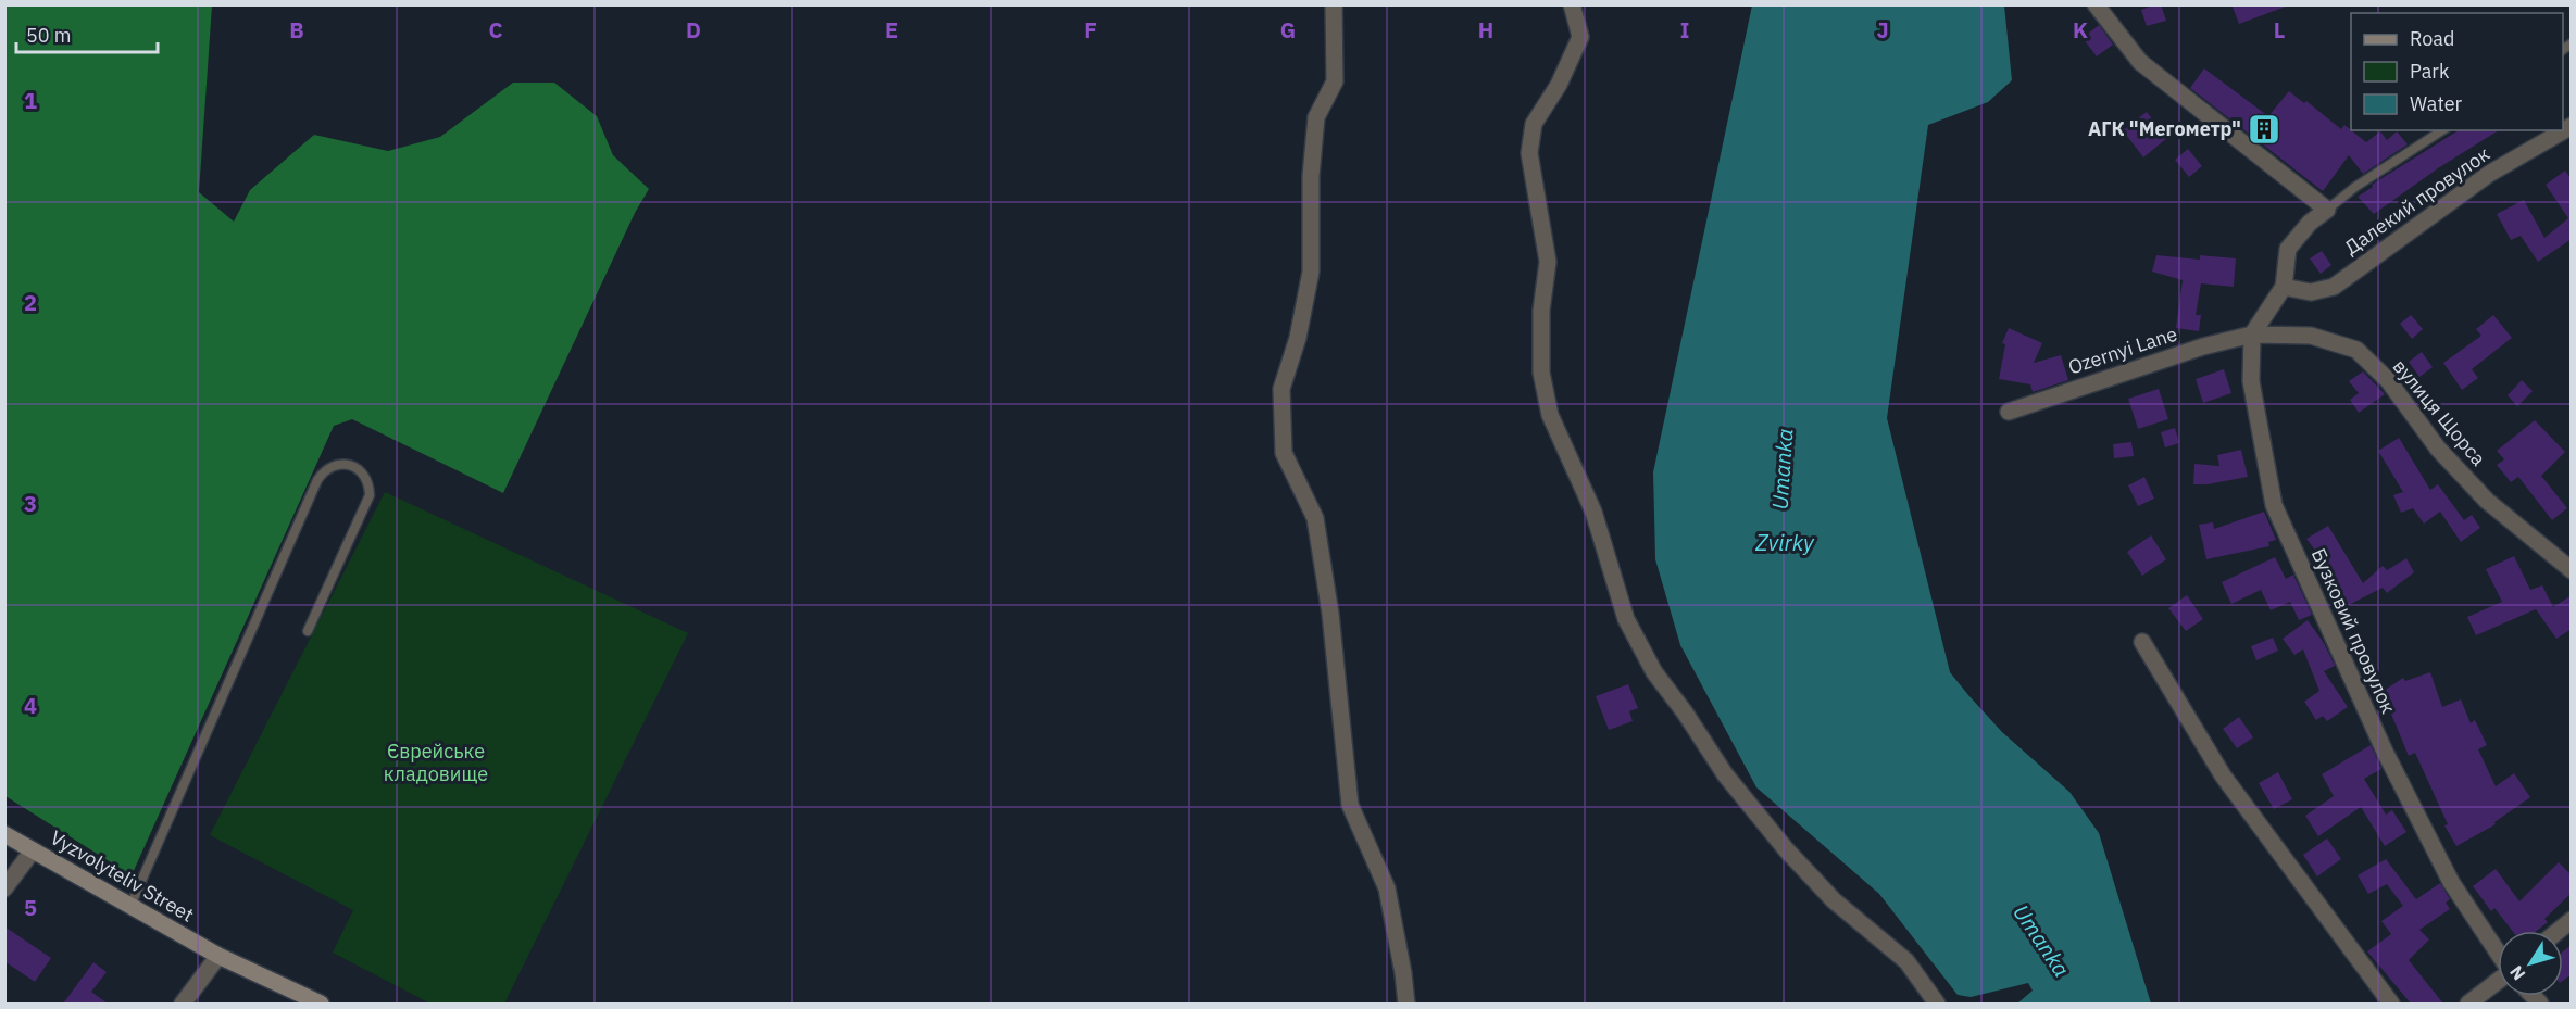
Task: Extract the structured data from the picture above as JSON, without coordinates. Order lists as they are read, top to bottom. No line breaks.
{"streets":{"main road":["Vyzvolyteliv Street"],"street":["Далекий провулок","Ozernyi Lane","вулиця Щорса","Бузковий провулок"]},"crossings":[["Ozernyi Lane","вулиця Щорса"],["Ozernyi Lane","Бузковий провулок"],["вулиця Щорса","Бузковий провулок"]],"water":["Umanka","Zvirky"],"parks":["Єврейське кладовище"],"places":{"building":["АГК \"Мегометр\""]},"legend":["Road","Park","Water"],"scale_bar":"50 m","north":"bottom left","grid":{"columns":["B","C","D","E","F","G","H","I","J","K","L"],"rows":["1","2","3","4","5"]}}
